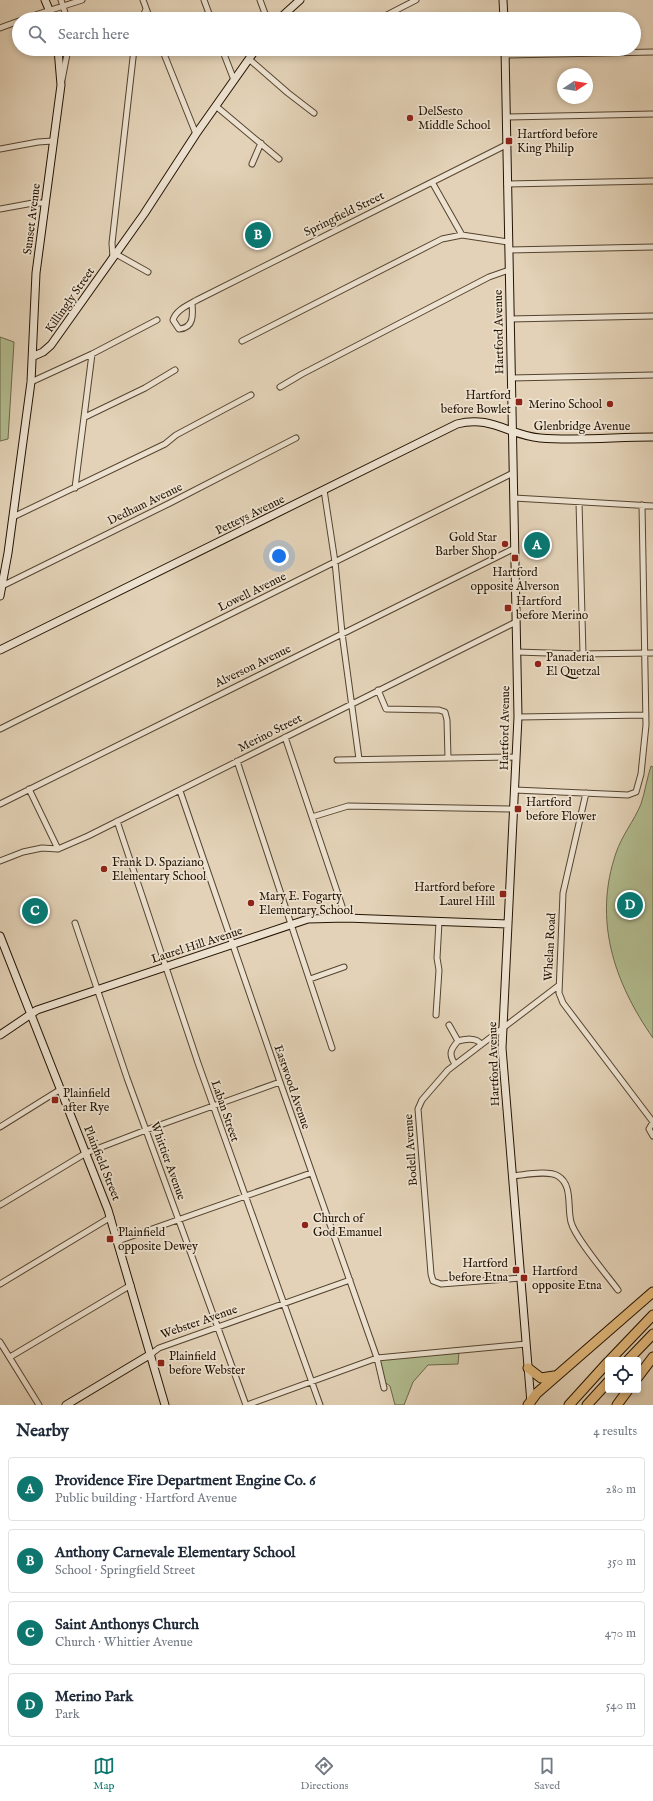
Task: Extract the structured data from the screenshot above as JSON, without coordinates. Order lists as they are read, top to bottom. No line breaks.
{"streets":{"main road":["Sunset Avenue","Killingly Street","Hartford Avenue","Glenbridge Avenue","Petteys Avenue","Laurel Hill Avenue","Plainfield Street","Webster Avenue"],"street":["Springfield Street","Dedham Avenue","Lowell Avenue","Alverson Avenue","Merino Street","Whelan Road","Eastwood Avenue","Laban Street","Bodell Avenue","Whittier Avenue"]},"crossings":[["Springfield Street","Hartford Avenue"],["Sunset Avenue","Killingly Street"],["Hartford Avenue","Glenbridge Avenue"],["Hartford Avenue","Petteys Avenue"],["Hartford Avenue","Lowell Avenue"],["Hartford Avenue","Alverson Avenue"],["Hartford Avenue","Merino Street"],["Hartford Avenue","Laurel Hill Avenue"],["Hartford Avenue","Bodell Avenue"],["Glenbridge Avenue","Petteys Avenue"],["Merino Street","Eastwood Avenue"],["Merino Street","Laban Street"],["Laurel Hill Avenue","Eastwood Avenue"],["Laurel Hill Avenue","Laban Street"],["Laurel Hill Avenue","Whittier Avenue"],["Laurel Hill Avenue","Plainfield Street"],["Whelan Road","Bodell Avenue"],["Eastwood Avenue","Webster Avenue"],["Laban Street","Webster Avenue"],["Whittier Avenue","Webster Avenue"],["Plainfield Street","Webster Avenue"]],"places":{"other":["DelSesto Middle School","Merino School","Gold Star Barber Shop","Panaderia El Quetzal","Frank D. Spaziano Elementary School","Mary E. Fogarty Elementary School","Church of God Emanuel"],"transit":["Hartford before King Philip","Hartford before Bowlet","Hartford opposite Alverson","Hartford before Merino","Hartford before Flower","Hartford before Laurel Hill","Plainfield after Rye","Plainfield opposite Dewey","Hartford before Etna","Hartford opposite Etna","Plainfield before Webster"]},"north":"right","page":{"search":"Search here","pins":["B","A","D","C"],"heading":["Nearby","4 results"],"list":[{"mark":"A","name":"Providence Fire Department Engine Co. 6","note":"Public building · Hartford Avenue","value":"280 m"},{"mark":"B","name":"Anthony Carnevale Elementary School","note":"School · Springfield Street","value":"350 m"},{"mark":"C","name":"Saint Anthonys Church","note":"Church · Whittier Avenue","value":"470 m"},{"mark":"D","name":"Merino Park","note":"Park","value":"540 m"}],"nav":["Map","Directions","Saved"]}}
